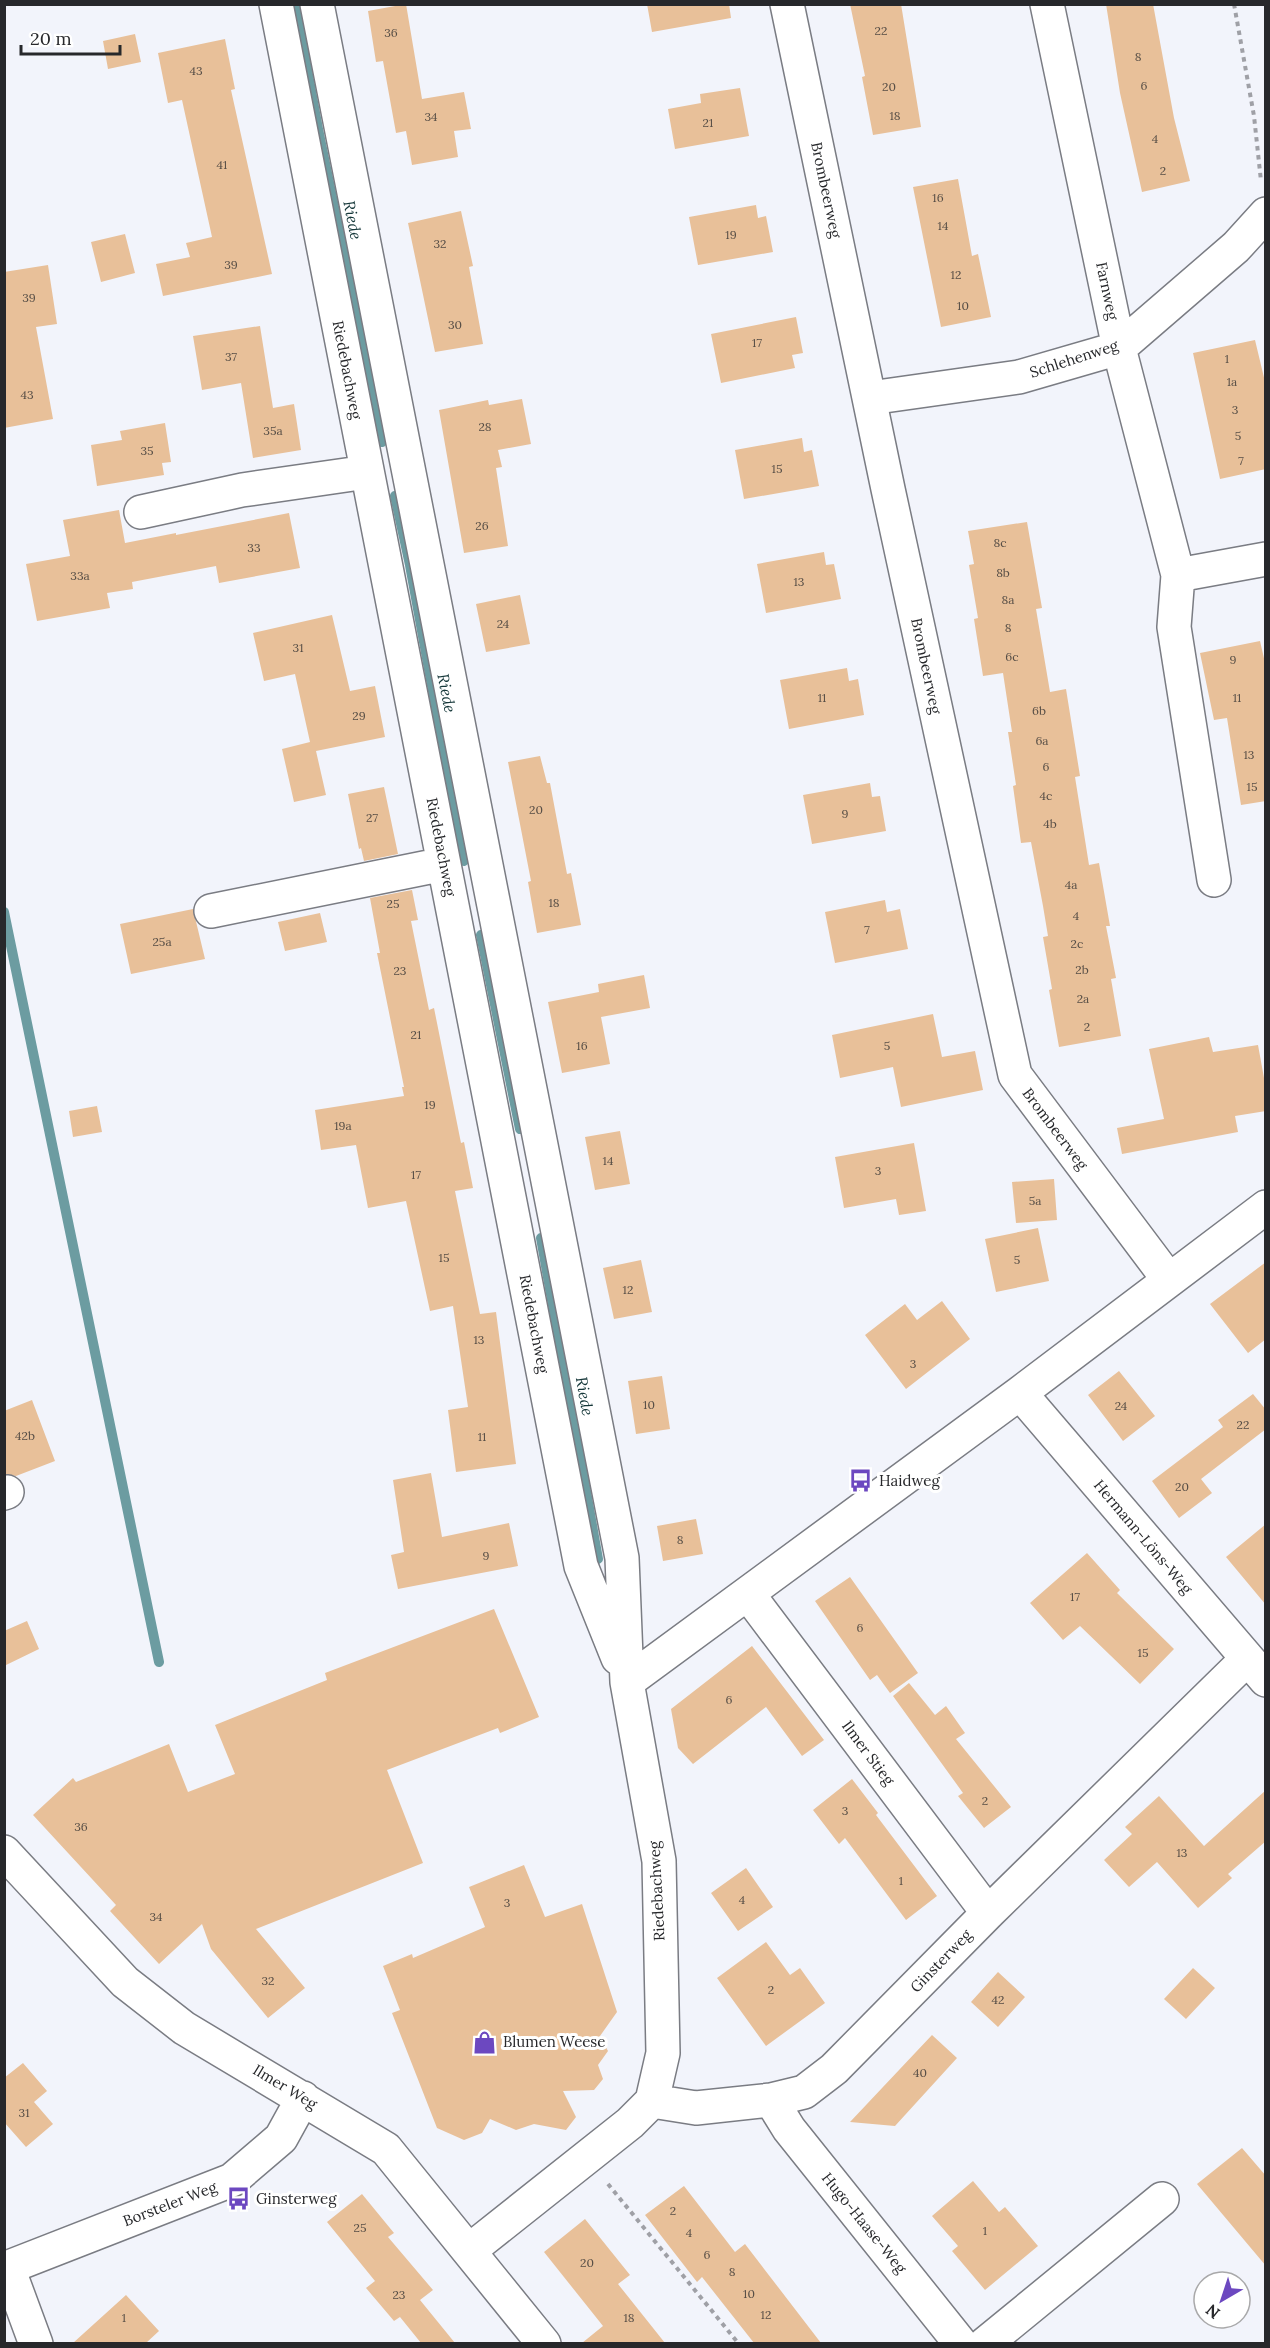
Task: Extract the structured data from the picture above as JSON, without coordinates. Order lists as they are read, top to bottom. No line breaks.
{"streets":{"street":["Brombeerweg","Farnweg","Schlehenweg","Riedebachweg","Hermann-Löns-Weg","Ilmer Stieg","Ginsterweg","Ilmer Weg","Borsteler Weg","Hugo-Haase-Weg"]},"crossings":[["Brombeerweg","Schlehenweg"],["Farnweg","Schlehenweg"],["Riedebachweg","Ginsterweg"],["Hermann-Löns-Weg","Ginsterweg"],["Ilmer Stieg","Ginsterweg"],["Ginsterweg","Hugo-Haase-Weg"],["Ilmer Weg","Borsteler Weg"]],"water":["Riede"],"places":{"bus stop":["Haidweg","Ginsterweg"],"shop":["Blumen Weese"]},"house_numbers":["22","36","8","43","6","20","18","34","21","4","41","2","16","14","19","32","39","12","39","10","30","17","37","1","1a","43","3","28","35a","5","35","7","15","26","8c","33","8b","33a","13","8a","24","8","31","6c","9","11","11","6b","29","6a","13","6","15","4c","20","9","27","4b","4a","18","25","4","7","25a","2c","2b","23","2a","2","21","16","5","19","19a","14","3","17","5a","15","5","12","13","3","10","24","22","42b","11","20","8","9","17","6","15","6","2","3","36","13","1","4","3","34","32","2","42","40","31","2","25","1","4","6","20","8","10","23","12","1","18"],"scale_bar":"20 m","north":"bottom left"}
